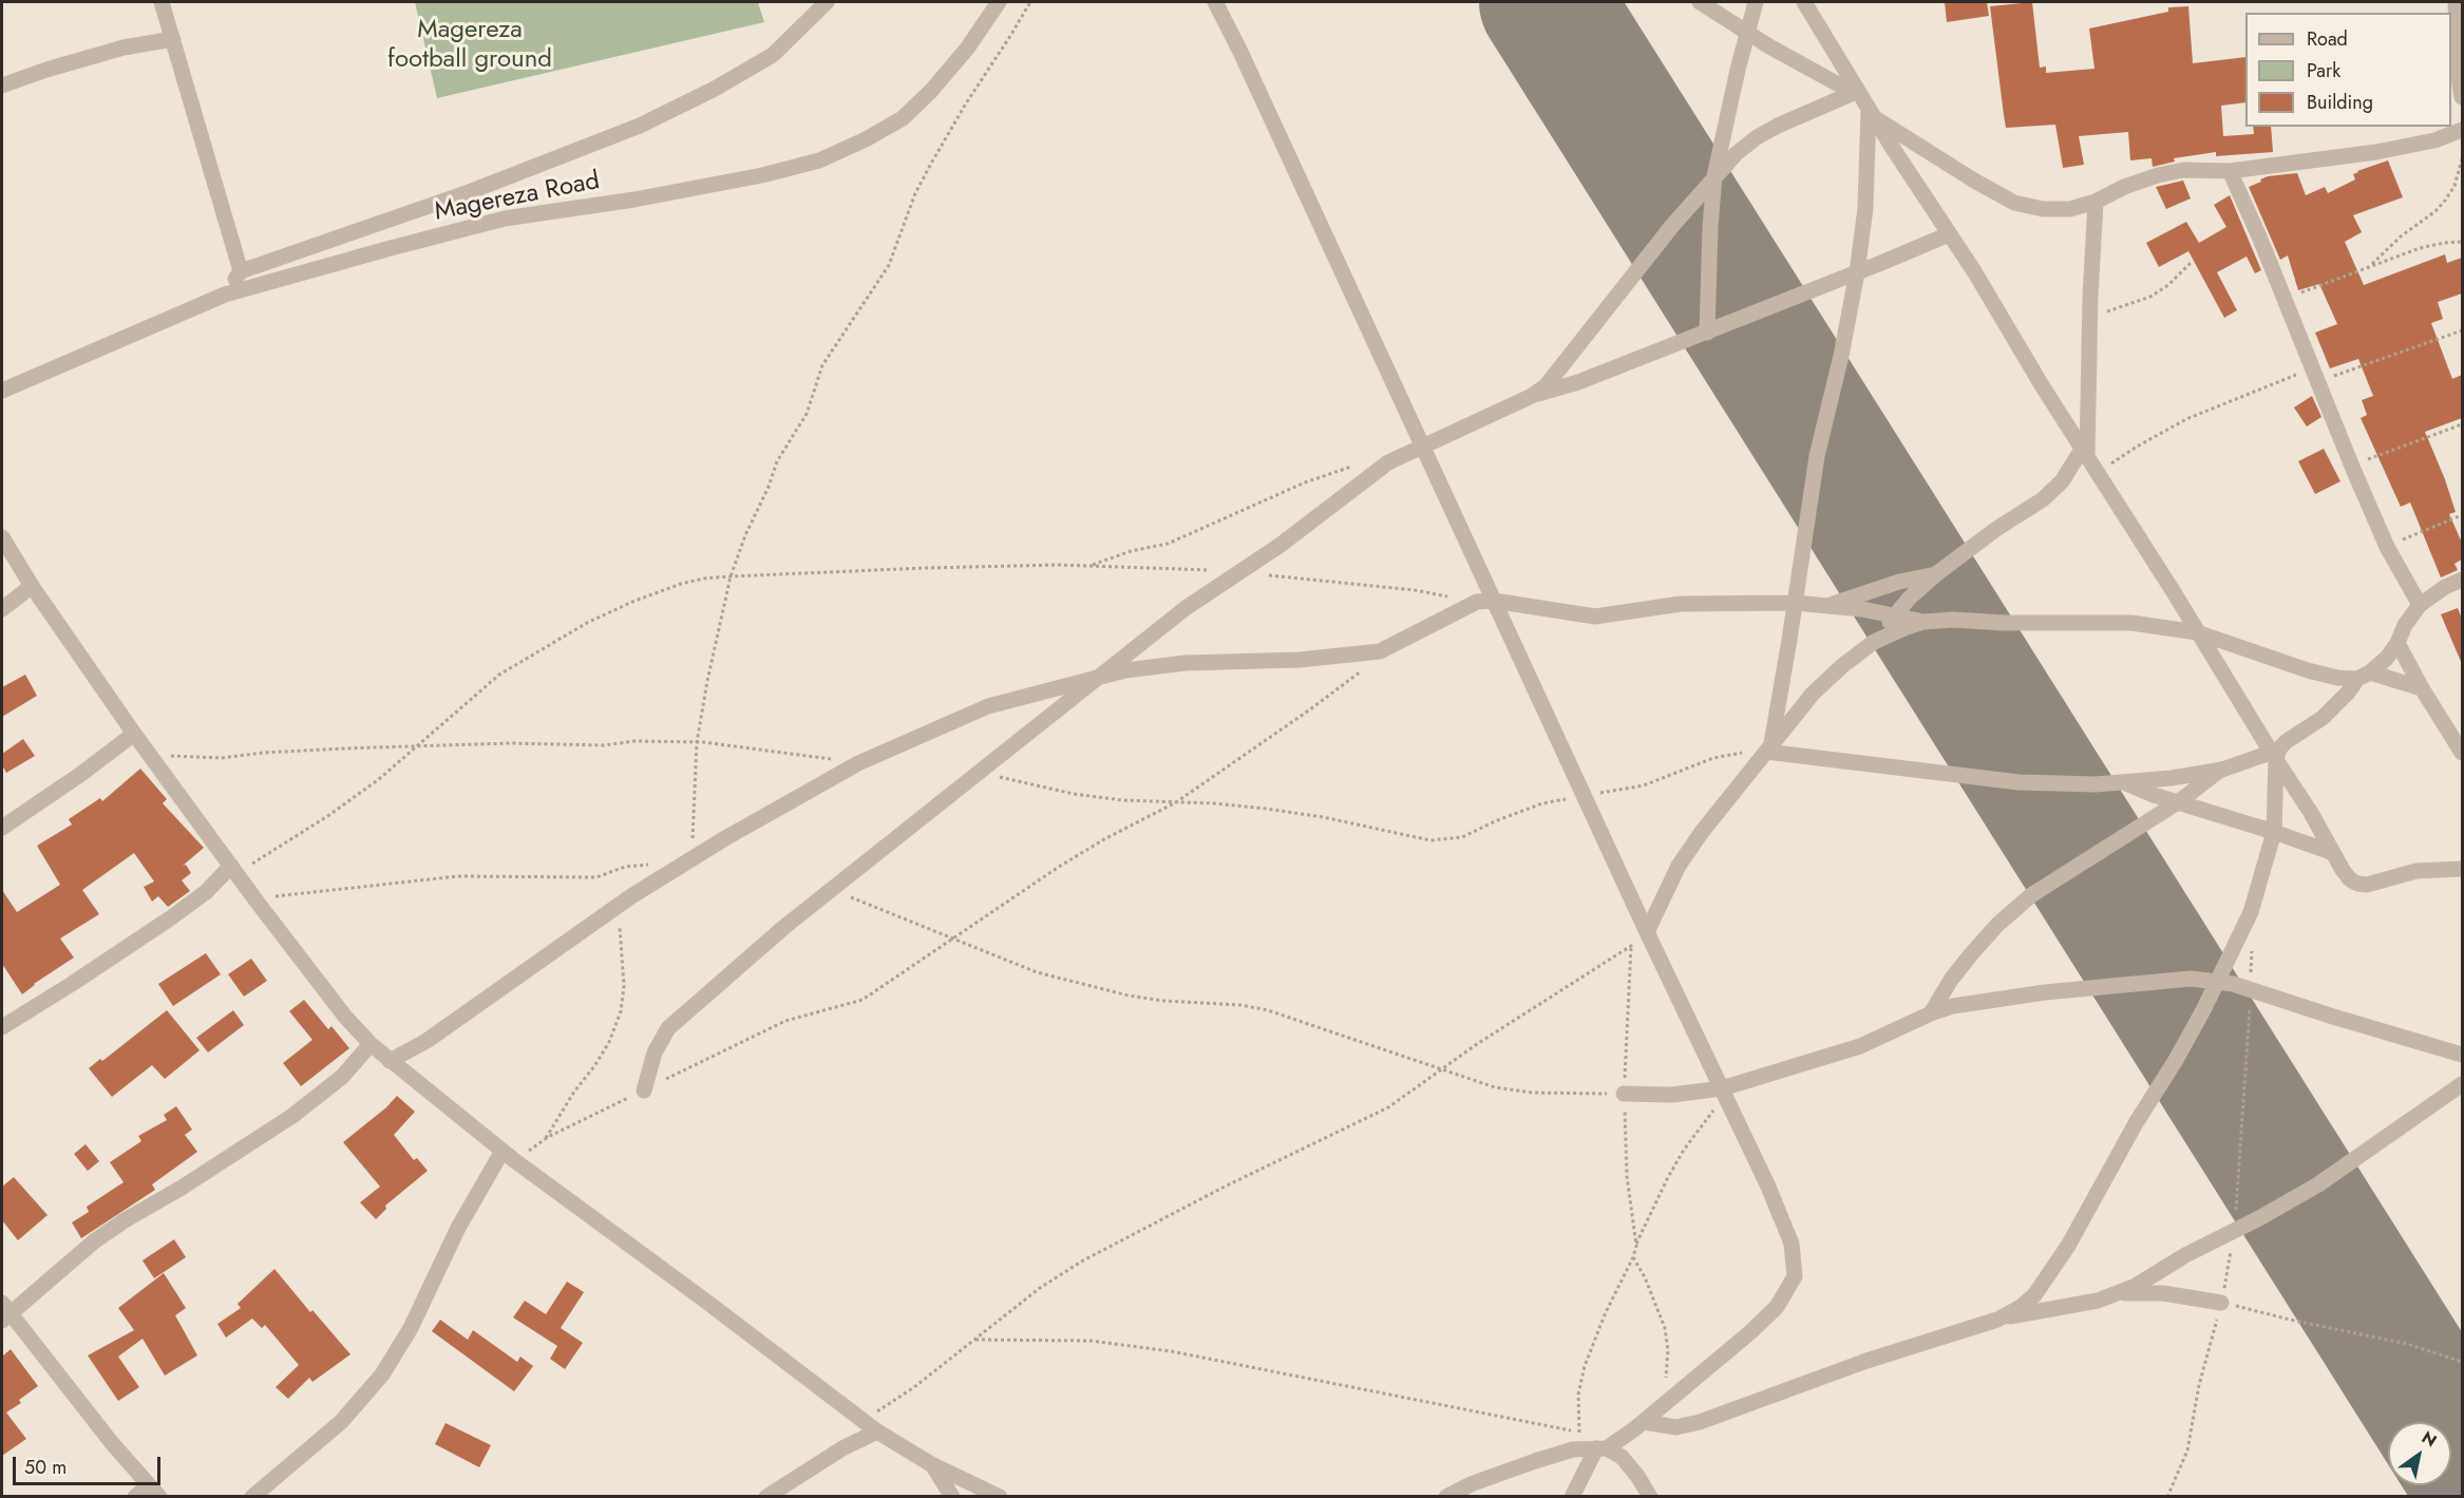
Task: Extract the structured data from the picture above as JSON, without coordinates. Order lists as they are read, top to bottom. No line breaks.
{"streets":{"street":["Magereza Road"]},"parks":["Magereza football ground"],"legend":["Road","Park","Building"],"scale_bar":"50 m","north":"top right"}
